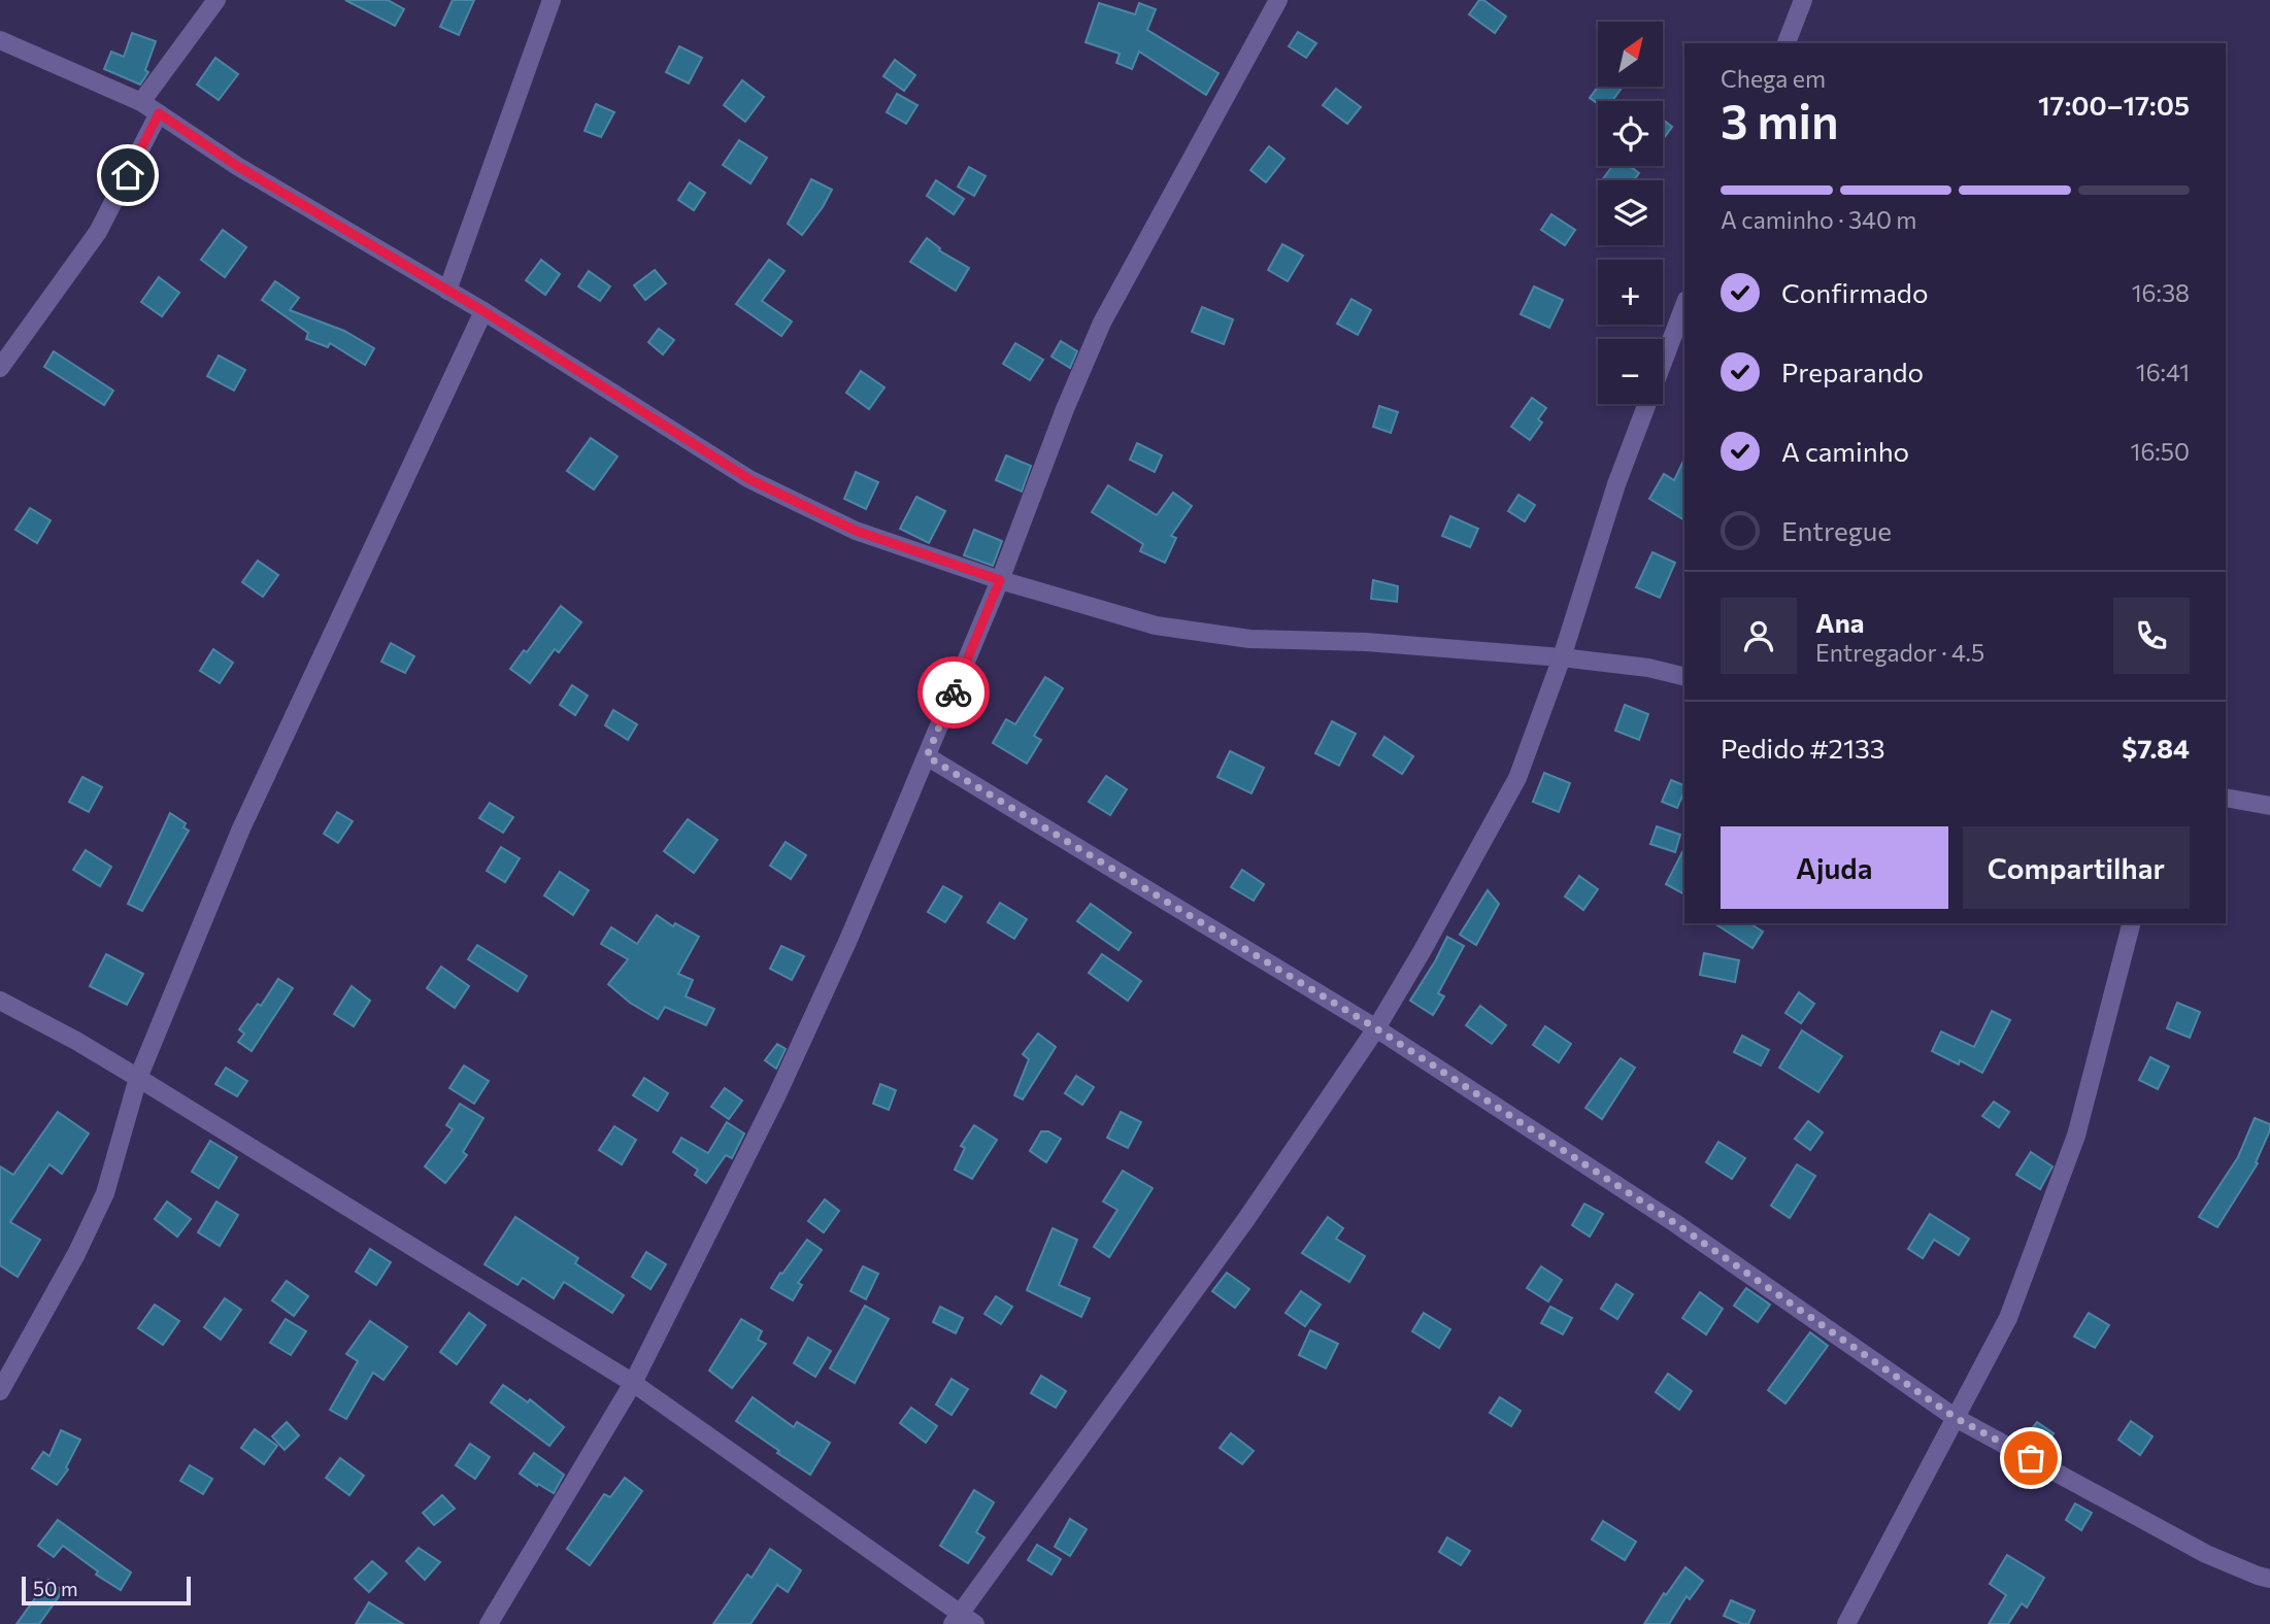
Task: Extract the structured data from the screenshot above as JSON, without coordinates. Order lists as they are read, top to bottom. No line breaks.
{"scale_bar":"50 m","north":"top right","page":{"map_buttons":["+","−"],"heading":["3 min","Chega em","17:00–17:05"],"panel":["Ana","Entregador · 4.5","Pedido #2133","$7.84"],"bar":"A caminho · 340 m","list":[["Confirmado","16:38"],["Preparando","16:41"],["A caminho","16:50"],"Entregue"],"buttons":["Ajuda","Compartilhar"],"scale":"50 m"}}
